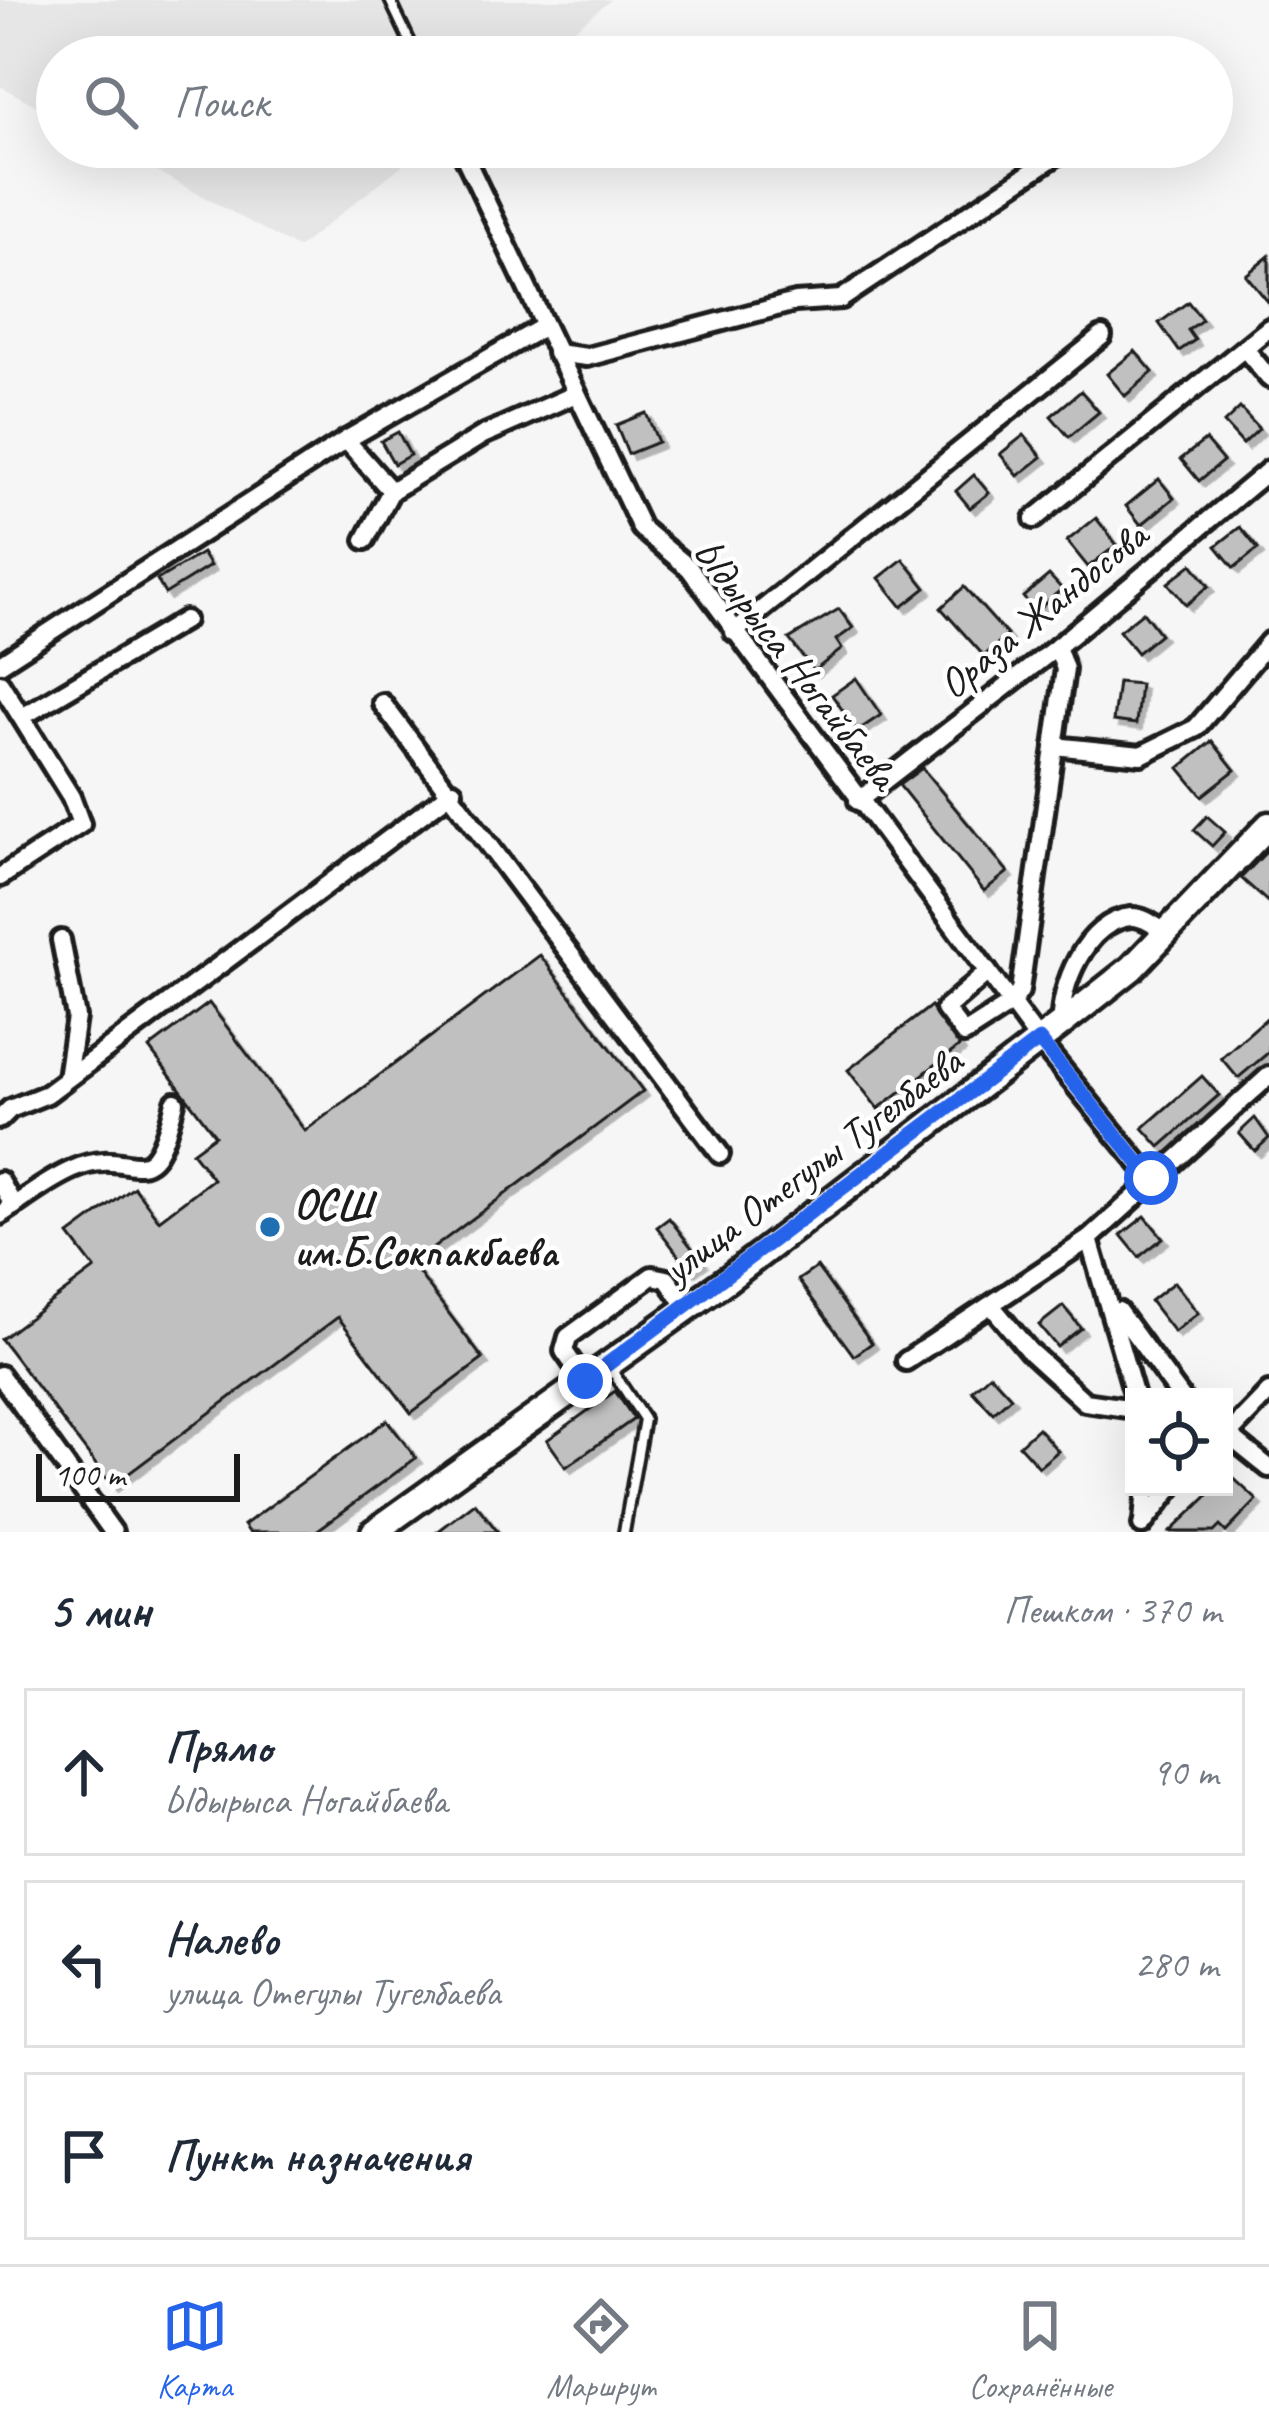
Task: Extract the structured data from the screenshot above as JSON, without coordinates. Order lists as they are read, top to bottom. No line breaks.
{"streets":{"main road":["улица Отегулы Тугелбаева"],"street":["Ораза Жандосова","Ыдырыса Ногайбаева"]},"crossings":[["Ораза Жандосова","Ыдырыса Ногайбаева"],["Ыдырыса Ногайбаева","улица Отегулы Тугелбаева"]],"places":["ОСШ им.Б.Сокпакбаева"],"scale_bar":"100 m","page":{"search":"Поиск","scale":"100 m","heading":["5 мин","Пешком · 370 m"],"list":[["Прямо","Ыдырыса Ногайбаева","90 m"],["Налево","улица Отегулы Тугелбаева","280 m"],"Пункт назначения"],"nav":["Карта","Маршрут","Сохранённые"]}}
